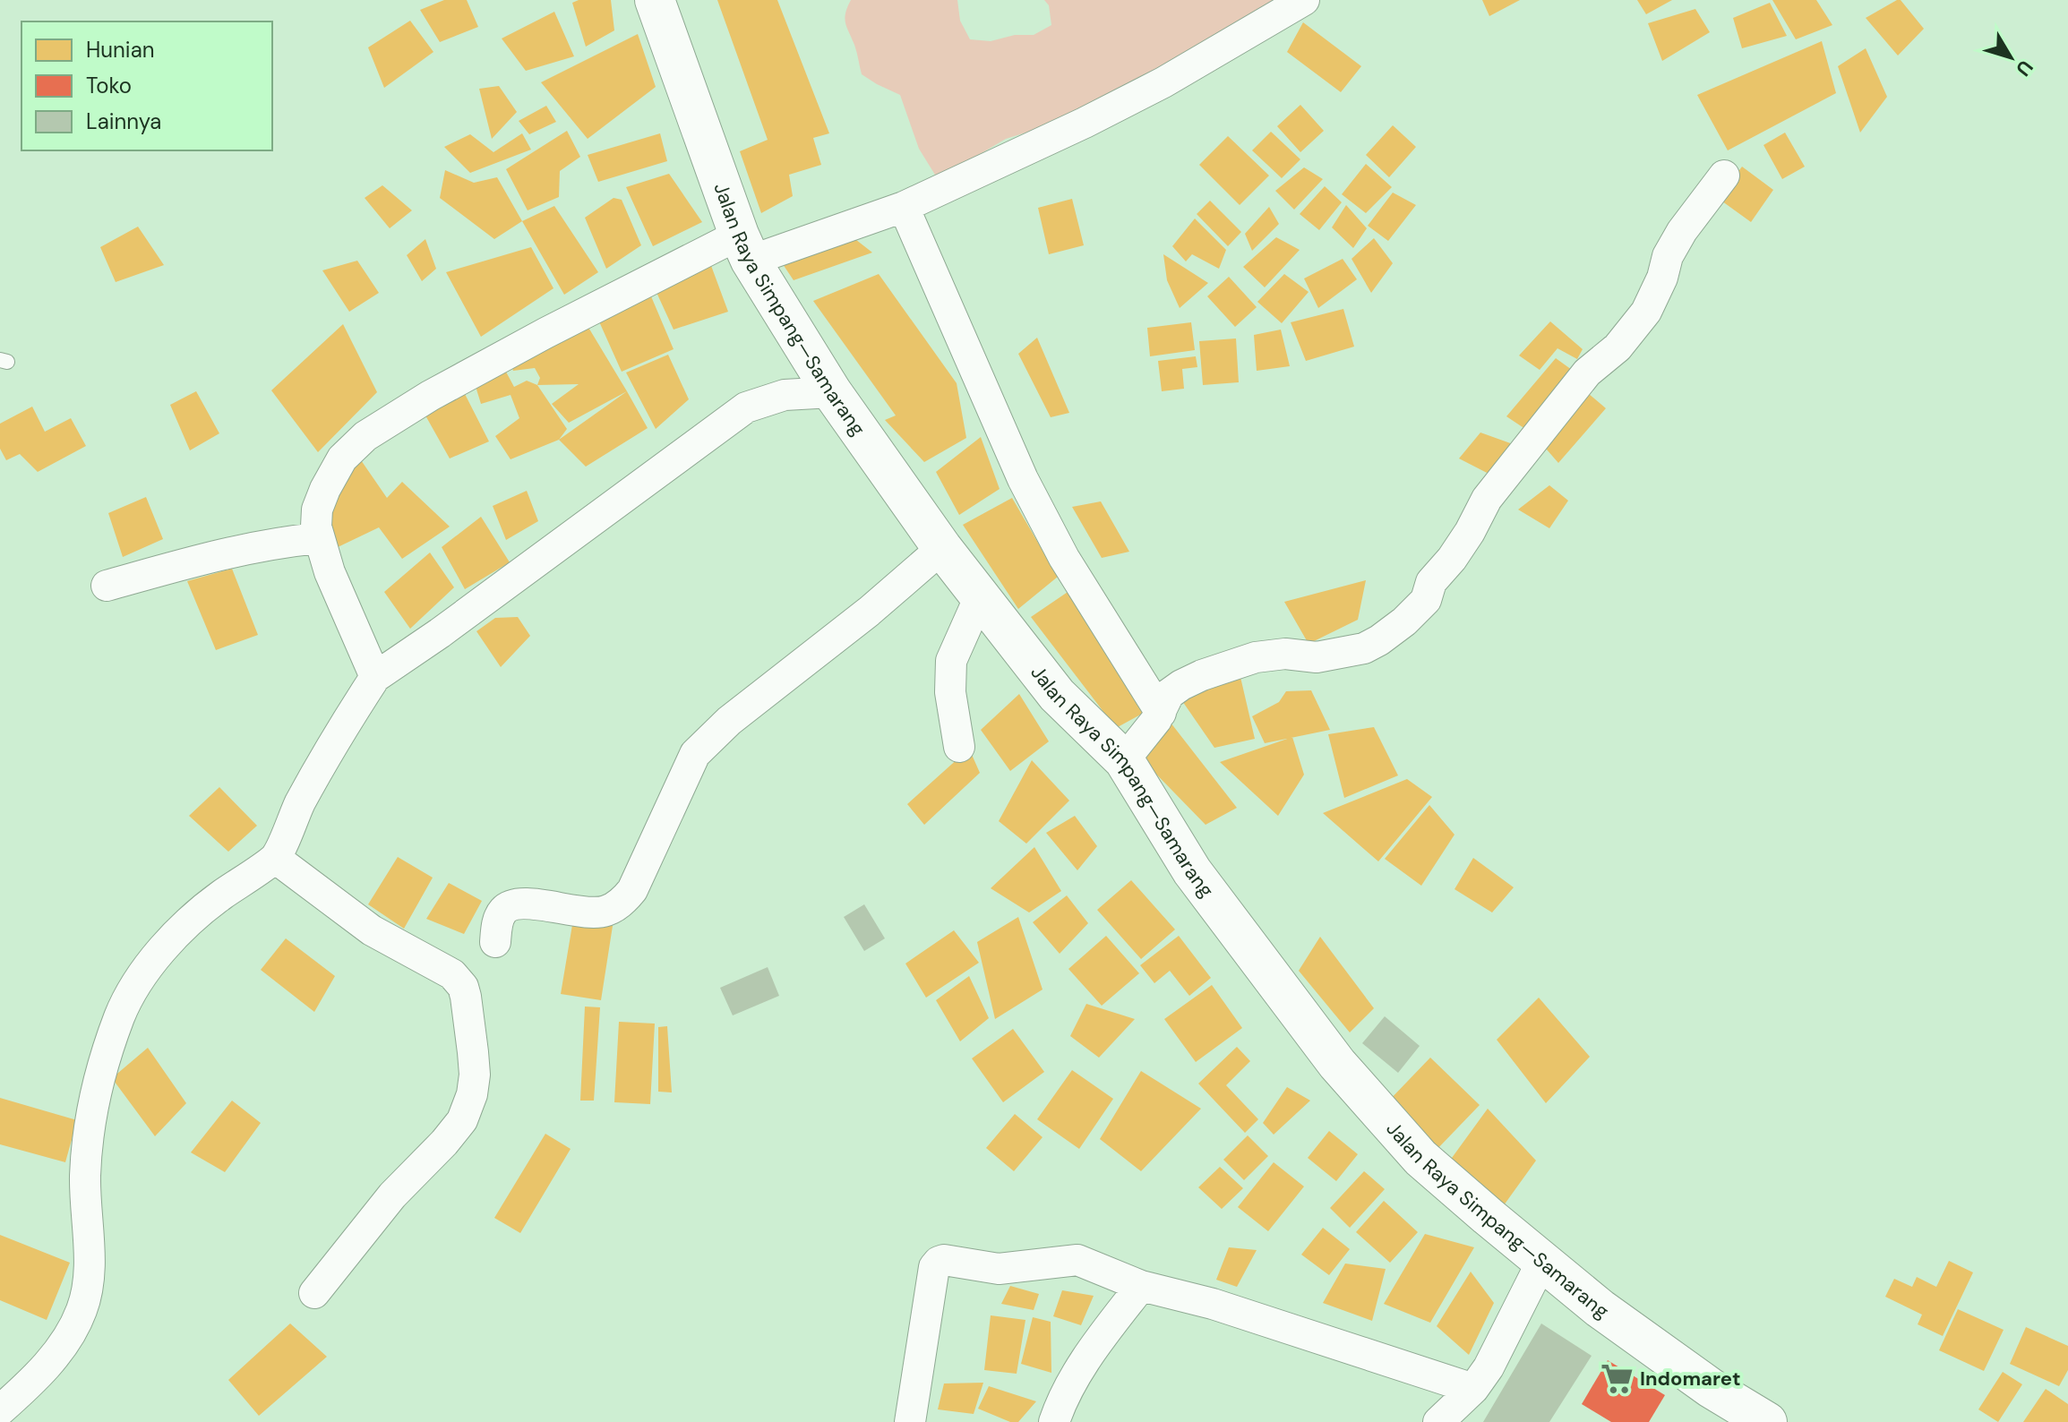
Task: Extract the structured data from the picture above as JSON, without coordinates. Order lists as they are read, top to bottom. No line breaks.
{"streets":{"main road":["Jalan Raya Simpang—Samarang"]},"places":{"supermarket":["Indomaret"]},"legend":["Hunian","Toko","Lainnya"],"north":"bottom right"}
